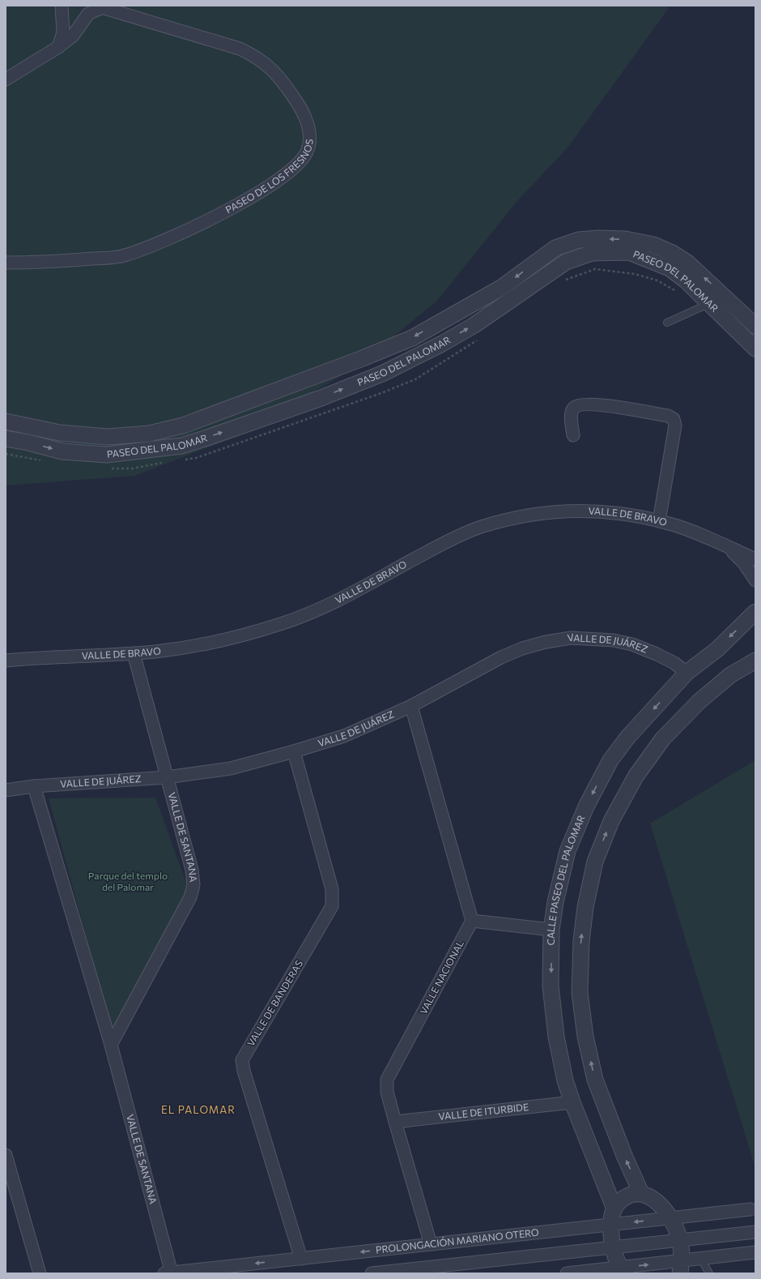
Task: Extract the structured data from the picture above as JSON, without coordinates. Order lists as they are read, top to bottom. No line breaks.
{"streets":{"street":["PASEO DE LOS FRESNOS","PASEO DEL PALOMAR","VALLE DE BRAVO","VALLE DE JUÁREZ","VALLE DE SANTANA","CALLE PASEO DEL PALOMAR","VALLE NACIONAL","VALLE DE BANDERAS","VALLE DE ITURBIDE","PROLONGACIÓN MARIANO OTERO"]},"crossings":[["VALLE DE BRAVO","VALLE DE SANTANA"],["VALLE DE JUÁREZ","VALLE DE SANTANA"],["VALLE DE JUÁREZ","CALLE PASEO DEL PALOMAR"],["VALLE DE JUÁREZ","VALLE DE BANDERAS"],["VALLE DE SANTANA","PROLONGACIÓN MARIANO OTERO"],["CALLE PASEO DEL PALOMAR","VALLE DE ITURBIDE"],["VALLE NACIONAL","VALLE DE ITURBIDE"],["VALLE NACIONAL","PROLONGACIÓN MARIANO OTERO"],["VALLE DE BANDERAS","PROLONGACIÓN MARIANO OTERO"]],"one_way":["CALLE PASEO DEL PALOMAR"],"districts":["EL PALOMAR"],"parks":["Parque del templo del Palomar"]}
